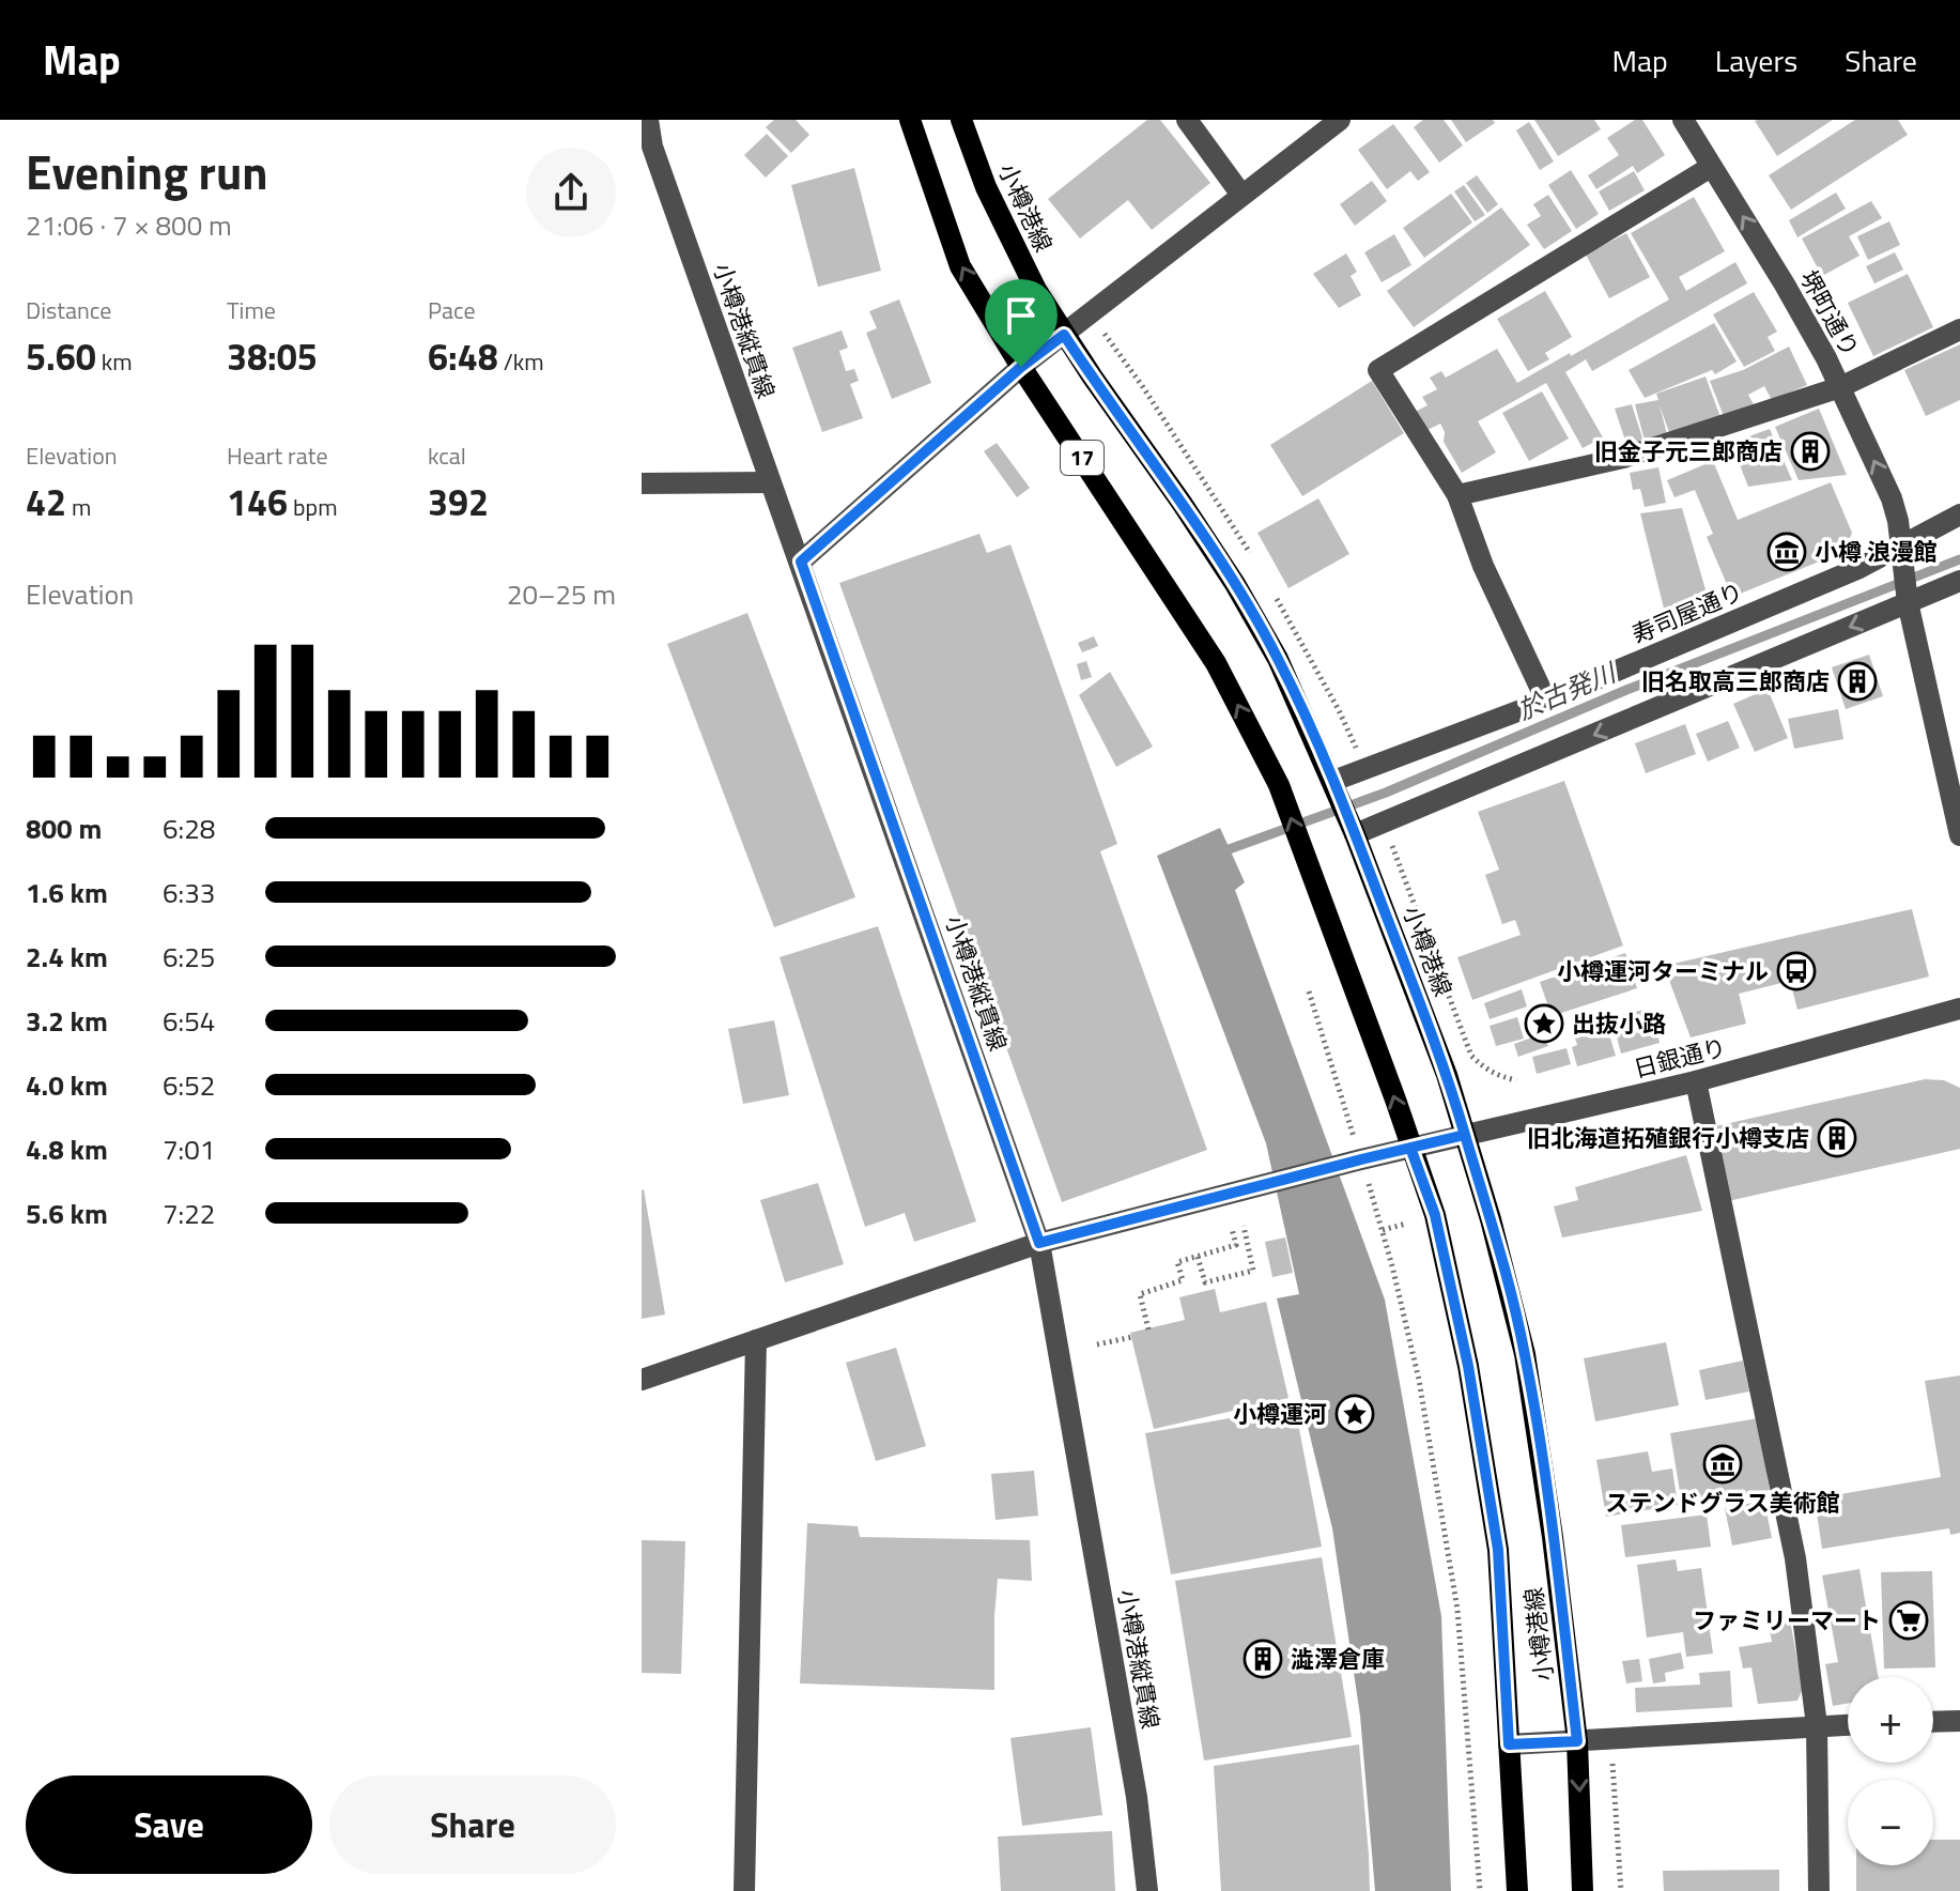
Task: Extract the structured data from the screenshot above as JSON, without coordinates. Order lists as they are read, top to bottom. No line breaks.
{"streets":{"main road":["小樽港線","17"],"street":["堺町通り","小樽港縦貫線","寿司屋通り","日銀通り"]},"crossings":[["小樽港線","寿司屋通り"],["小樽港線","日銀通り"],["堺町通り","寿司屋通り"],["小樽港縦貫線","日銀通り"]],"one_way":["堺町通り"],"water":["於古発川"],"places":{"building":["旧金子元三郎商店","旧名取高三郎商店","旧北海道拓殖銀行小樽支店","澁澤倉庫"],"museum":["小樽 浪漫館","ステンドグラス美術館"],"bus stop":["小樽運河ターミナル"],"place":["出抜小路","小樽運河"],"supermarket":["ファミリーマート"]},"page":{"header":"Map","nav":["Map","Layers","Share"],"heading":["Evening run","21:06 · 7 × 800 m"],"stats":[["Distance","5.60 km"],["Time","38:05"],["Pace","6:48 /km"],["Elevation","42 m"],["Heart rate","146 bpm"],["kcal","392"]],"chart":["Elevation","20–25 m"],"list":[{"name":"800 m","note":"6:28"},{"name":"1.6 km","note":"6:33"},{"name":"2.4 km","note":"6:25"},{"name":"3.2 km","note":"6:54"},{"name":"4.0 km","note":"6:52"},{"name":"4.8 km","note":"7:01"},{"name":"5.6 km","note":"7:22"}],"map_buttons":["+","−"],"buttons":["Save","Share"]}}
